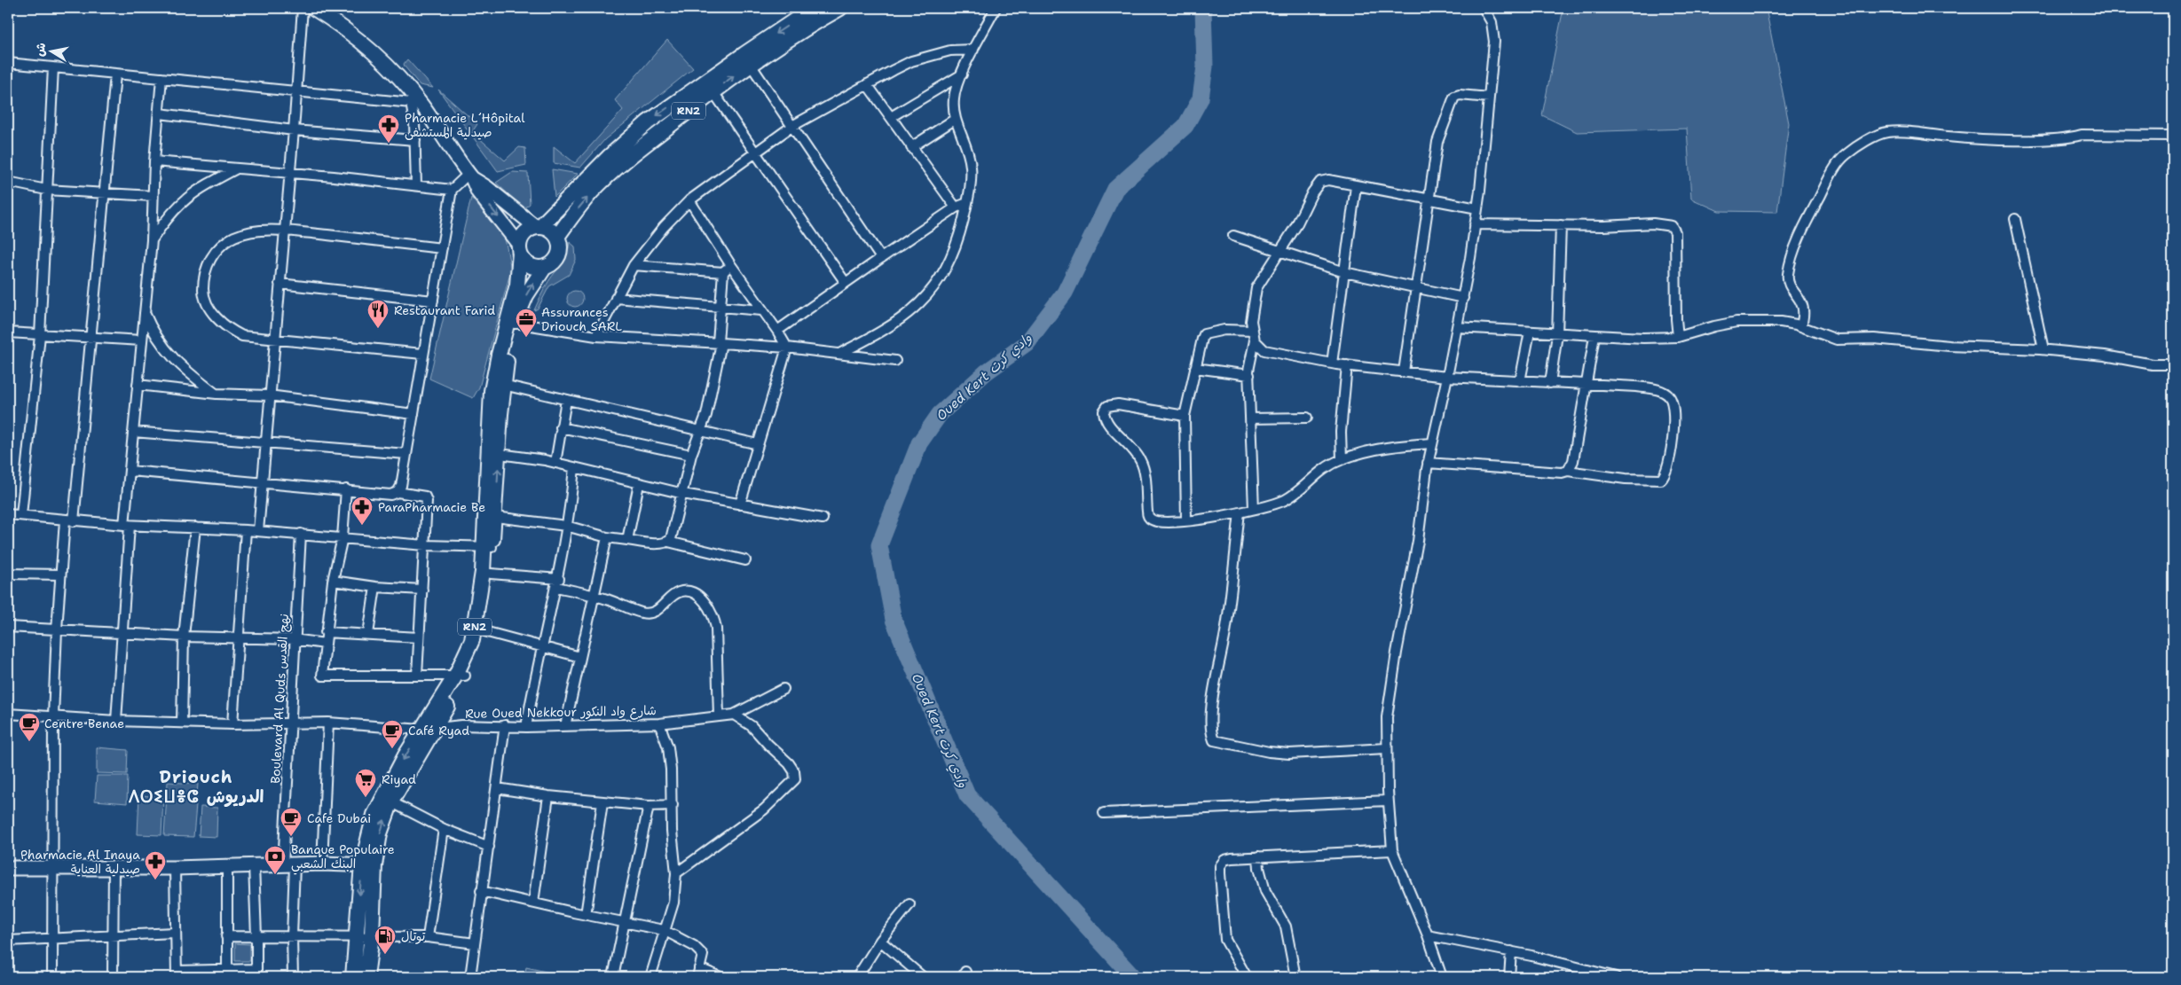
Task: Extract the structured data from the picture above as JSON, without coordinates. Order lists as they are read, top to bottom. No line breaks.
{"streets":{"main road":["RN2"],"street":["Boulevard Al Quds نهج القدس","Rue Oued Nekkour شارع واد النکور"]},"crossings":[["RN2","Rue Oued Nekkour شارع واد النکور"],["Boulevard Al Quds نهج القدس","Rue Oued Nekkour شارع واد النکور"]],"districts":["Driouch ⴷⵔⵉⵡⴻⵛ الدريوش"],"water":["Oued Kert وادي كرت"],"places":{"pharmacy":["Pharmacie L´Hôpital صيدلية المستشفى","ParaPharmacie Be","Pharmacie Al Inaya صيدلية العناية"],"restaurant":["Restaurant Farid"],"office":["Assurances Driouch SARL"],"cafe":["Centre Benae","Café Ryad","Cafe Dubai"],"supermarket":["Riyad"],"bank":["Banque Populaire البنك الشعبي"],"fuel station":["توتال"]},"north":"left"}
